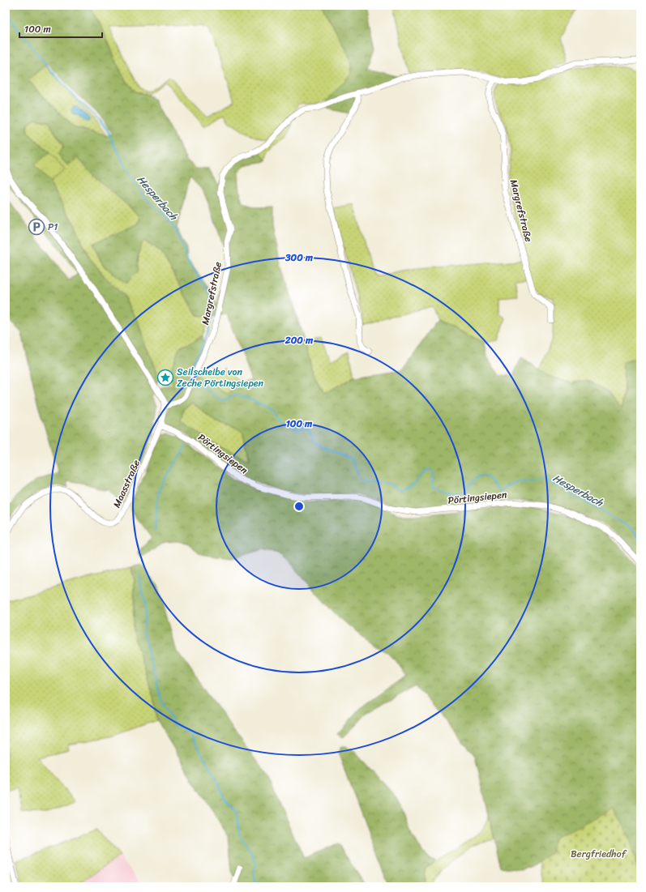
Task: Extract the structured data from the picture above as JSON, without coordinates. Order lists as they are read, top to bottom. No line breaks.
{"streets":{"street":["Margrefstraße","Pörtingsiepen","Maasstraße"]},"crossings":[["Pörtingsiepen","Maasstraße"]],"water":["Hesperbach"],"parks":["Bergfriedhof"],"places":{"parking":["P1"],"place":["Seilscheibe von Zeche Pörtingsiepen"]},"scale_bar":"100 m","rings":["300 m","200 m","100 m"]}
